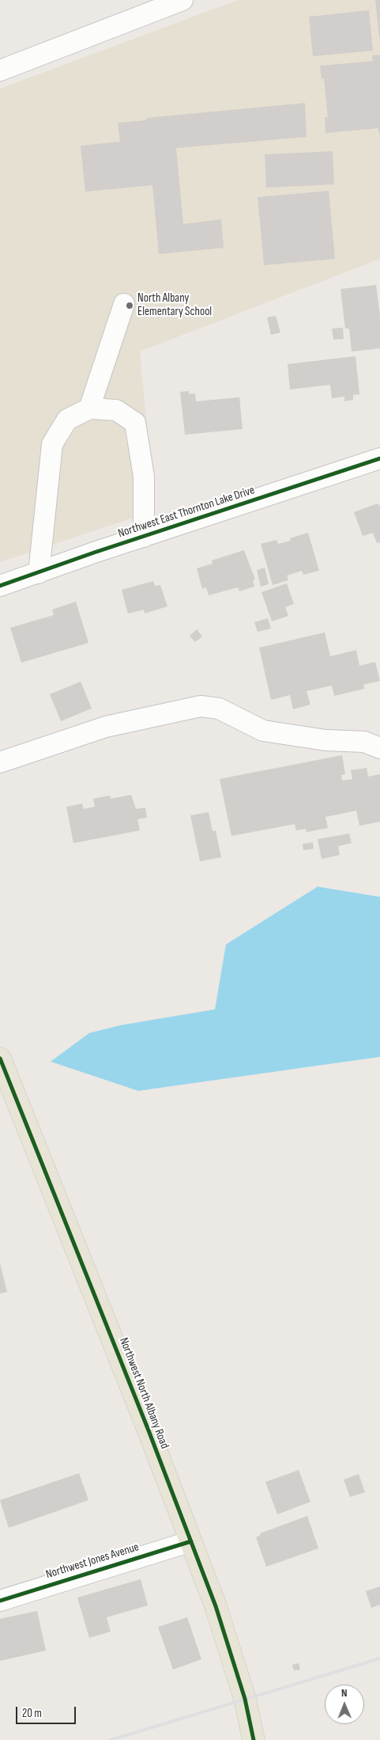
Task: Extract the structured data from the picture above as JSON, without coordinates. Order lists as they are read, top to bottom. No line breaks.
{"streets":{"main road":["Northwest North Albany Road"],"street":["Northwest East Thornton Lake Drive","Northwest Jones Avenue"]},"crossings":[["Northwest North Albany Road","Northwest Jones Avenue"]],"places":["North Albany Elementary School"],"scale_bar":"20 m","north":"top"}
